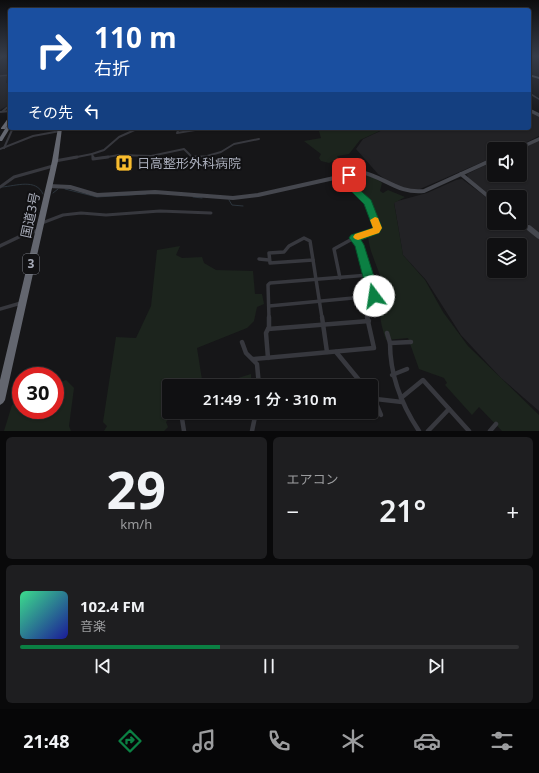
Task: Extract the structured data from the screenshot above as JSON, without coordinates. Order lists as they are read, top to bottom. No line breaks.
{"streets":{"highway":["国道3号","3"]},"places":{"hospital":["日高整形外科病院"]},"page":{"turn":["110 m","右折"],"then":"その先","limit":"30","trip":"21:49 · 1 分 · 310 m","tile":[["29","km/h"],"エアコン"],"heat":["−","21°","+"],"song":["102.4 FM","音楽"],"tabs":"21:48"}}
